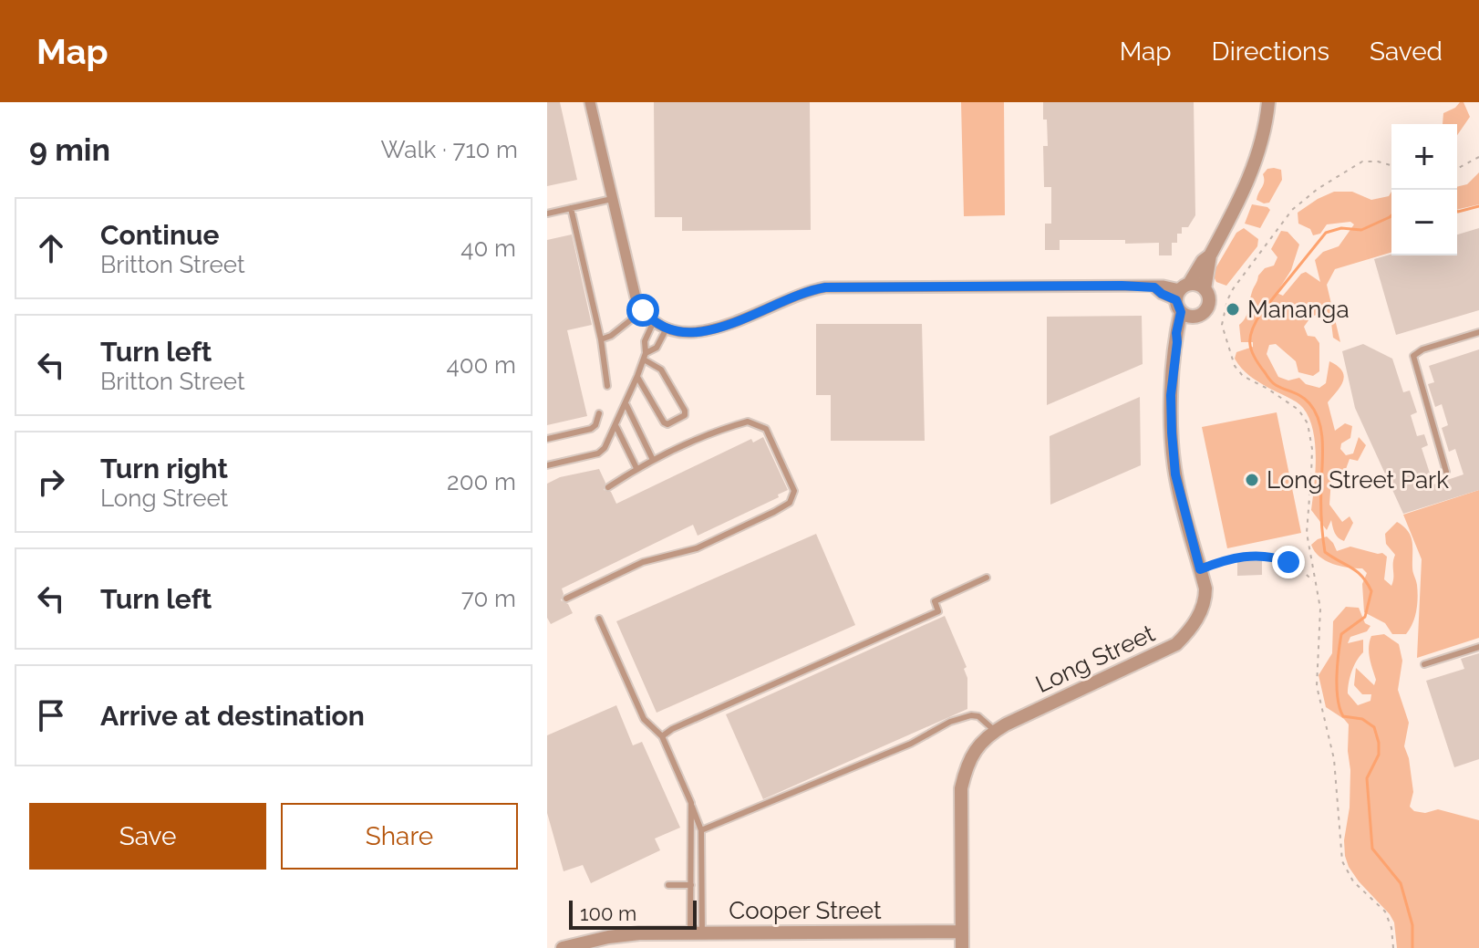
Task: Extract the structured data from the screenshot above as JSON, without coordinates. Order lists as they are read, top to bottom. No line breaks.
{"streets":{"street":["Long Street","Cooper Street"]},"crossings":[["Long Street","Cooper Street"]],"places":["Mananga","Long Street Park"],"scale_bar":"100 m","page":{"header":"Map","nav":["Map","Directions","Saved"],"heading":["9 min","Walk · 710 m"],"map_buttons":["+","−"],"list":[["Continue","Britton Street","40 m"],["Turn left","Britton Street","400 m"],["Turn right","Long Street","200 m"],["Turn left","70 m"],"Arrive at destination"],"buttons":["Save","Share"],"scale":"100 m"}}
